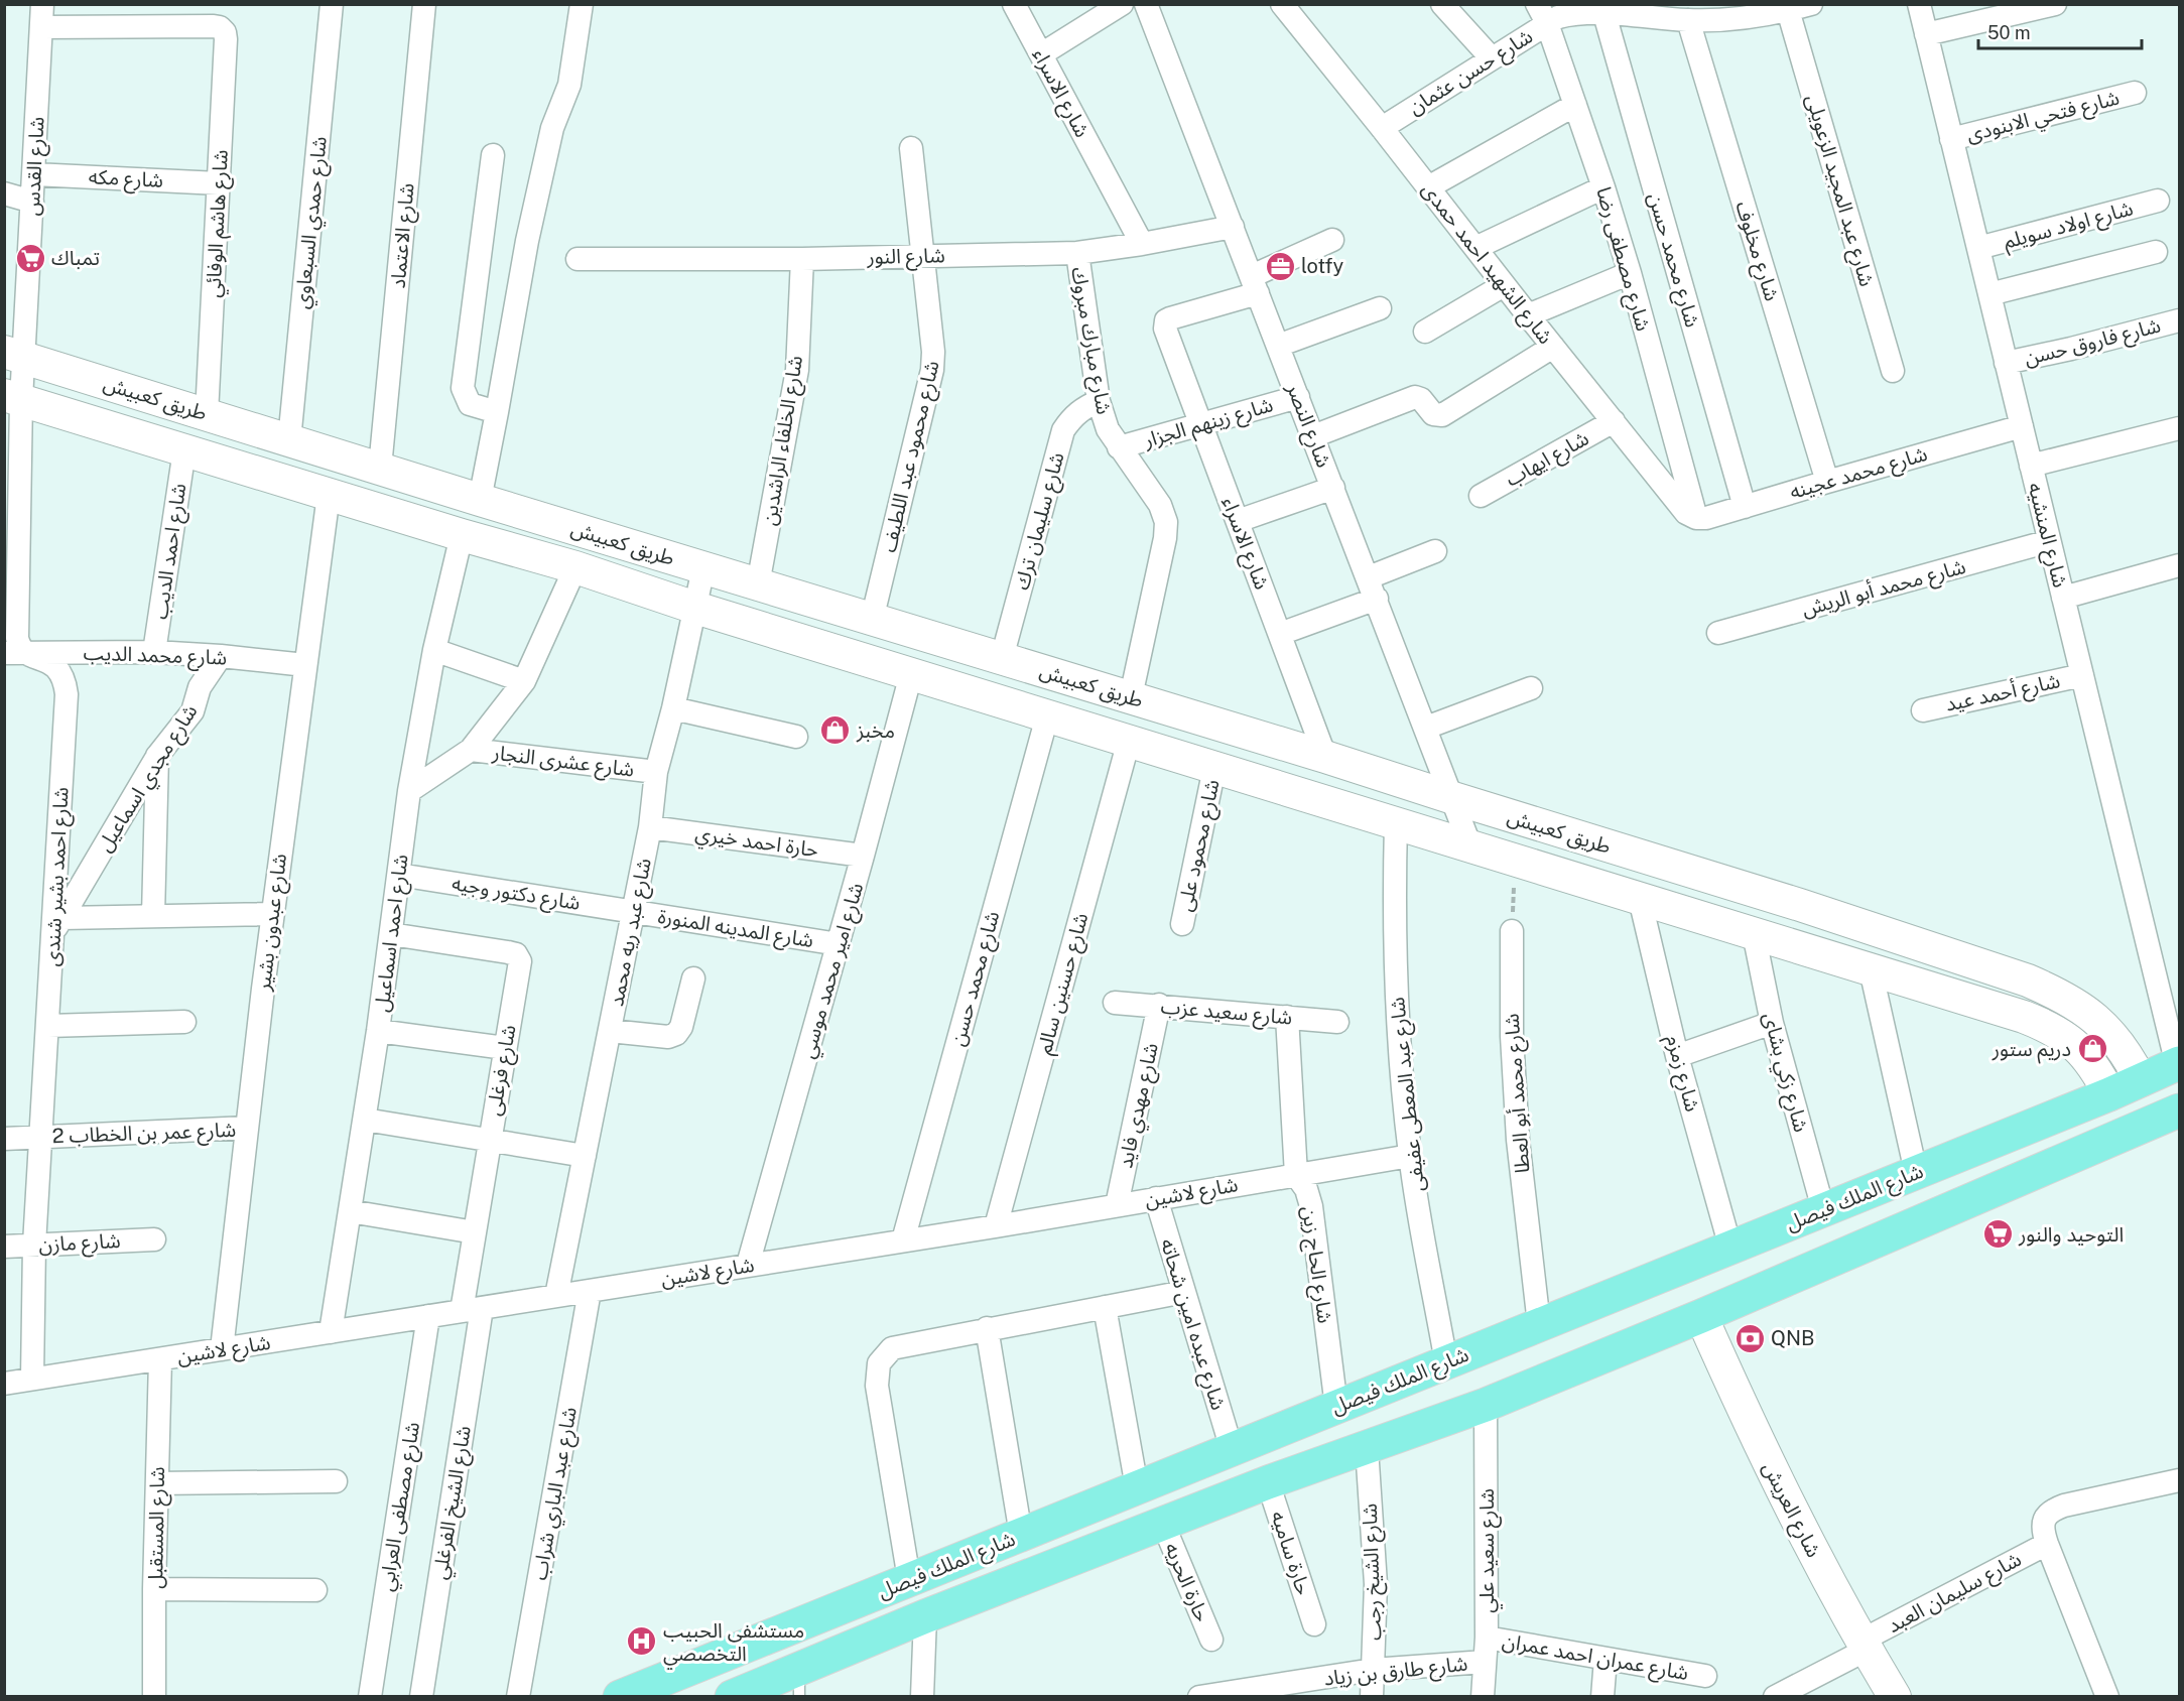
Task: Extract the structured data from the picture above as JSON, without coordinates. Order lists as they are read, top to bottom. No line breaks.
{"streets":{"main road":["شارع الملك فيصل"],"street":["شارع حسن عثمان","شارع الاسراء","شارع فتحي الابنودى","شارع القدس","شارع مكه","شارع عبد المجيد الزعويلى","شارع حمدي السبعاوي","شارع هاشم الوفائي","شارع اولاد سويلم","شارع الاعتماد","شارع مخلوف","شارع النور","شارع مصطفى رضا","شارع محمد حسن","شارع الشهيد احمد حمدى","شارع مبارك مبروك","شارع فاروق حسن","طريق كعبيش","شارع زينهم الجزار","شارع النصر","شارع الخلفاء الراشدين","شارع محمود عبد اللطيف","شارع ايهاب","شارع محمد عجينه","شارع سليمان ترك","شارع المنشيه","شارع احمد الديب","شارع محمد أبو الريش","شارع محمد الديب","شارع أحمد عيد","شارع عشرى النجار","شارع مجدي اسماعيل","حارة احمد خيري","شارع محمود على","شارع احمد بشير شندى","شارع دكتور وجيه","شارع عبدون بشير","شارع المدينه المنورة","شارع عبد ريه محمد","شارع احمد اسماعيل","شارع امير محمد موسي","شارع حسنين سالم","شارع سعيد عزب","شارع فرغلى","شارع زكي بشاى","شارع زمزم","شارع محمد أبو العطا","شارع عبد المعطى عفيفى","شارع مهدي فايد","شارع عمر بن الخطاب 2","شارع لاشين","شارع مازن","شارع الحاج زين","شارع عبده امين شحاته","شارع عبد الباري شراب","شارع الشيخ الفرغلي","شارع مصطفى العرابي","شارع العريش","شارع المستقبل","شارع سعيد علي","حارة ساميه","شارع الشيخ رجب","حارة الحريه","شارع سليمان العبد","شارع عمران احمد عمران","شارع طارق بن زياد"]},"crossings":[["شارع حسن عثمان","شارع عبد المجيد الزعويلى"],["شارع حسن عثمان","شارع مخلوف"],["شارع حسن عثمان","شارع مصطفى رضا"],["شارع حسن عثمان","شارع محمد حسن"],["شارع حسن عثمان","شارع الشهيد احمد حمدى"],["شارع الاسراء","شارع النور"],["شارع الاسراء","طريق كعبيش"],["شارع الاسراء","شارع زينهم الجزار"],["شارع الاسراء","شارع النصر"],["شارع فتحي الابنودى","شارع المنشيه"],["شارع القدس","شارع مكه"],["شارع القدس","شارع هاشم الوفائي"],["شارع القدس","طريق كعبيش"],["شارع مكه","شارع هاشم الوفائي"],["شارع حمدي السبعاوي","طريق كعبيش"],["شارع هاشم الوفائي","طريق كعبيش"],["شارع اولاد سويلم","شارع المنشيه"],["شارع الاعتماد","طريق كعبيش"],["شارع مخلوف","شارع محمد عجينه"],["شارع النور","شارع مبارك مبروك"],["شارع النور","شارع النصر"],["شارع النور","شارع الخلفاء الراشدين"],["شارع النور","شارع محمود عبد اللطيف"],["شارع مصطفى رضا","شارع الشهيد احمد حمدى"],["شارع مصطفى رضا","شارع محمد عجينه"],["شارع محمد حسن","طريق كعبيش"],["شارع محمد حسن","شارع محمد عجينه"],["شارع محمد حسن","شارع لاشين"],["شارع الشهيد احمد حمدى","شارع ايهاب"],["شارع الشهيد احمد حمدى","شارع محمد عجينه"],["شارع مبارك مبروك","طريق كعبيش"],["شارع مبارك مبروك","شارع زينهم الجزار"],["شارع مبارك مبروك","شارع سليمان ترك"],["شارع فاروق حسن","شارع المنشيه"],["طريق كعبيش","شارع النصر"],["طريق كعبيش","شارع الخلفاء الراشدين"],["طريق كعبيش","شارع محمود عبد اللطيف"],["طريق كعبيش","شارع سليمان ترك"],["طريق كعبيش","شارع احمد الديب"],["طريق كعبيش","شارع محمود على"],["طريق كعبيش","شارع عبدون بشير"],["طريق كعبيش","شارع عبد ريه محمد"],["طريق كعبيش","شارع احمد اسماعيل"],["طريق كعبيش","شارع امير محمد موسي"],["طريق كعبيش","شارع حسنين سالم"],["طريق كعبيش","شارع زكي بشاى"],["طريق كعبيش","شارع زمزم"],["طريق كعبيش","شارع عبد المعطى عفيفى"],["طريق كعبيش","شارع الملك فيصل"],["شارع زينهم الجزار","شارع النصر"],["شارع محمد عجينه","شارع المنشيه"],["شارع المنشيه","شارع محمد أبو الريش"],["شارع المنشيه","شارع أحمد عيد"],["شارع المنشيه","شارع الملك فيصل"],["شارع احمد الديب","شارع محمد الديب"],["شارع محمد الديب","شارع مجدي اسماعيل"],["شارع محمد الديب","شارع احمد بشير شندى"],["شارع محمد الديب","شارع عبدون بشير"],["شارع عشرى النجار","شارع عبد ريه محمد"],["شارع مجدي اسماعيل","شارع احمد بشير شندى"],["حارة احمد خيري","شارع عبد ريه محمد"],["حارة احمد خيري","شارع امير محمد موسي"],["شارع احمد بشير شندى","شارع عمر بن الخطاب 2"],["شارع احمد بشير شندى","شارع لاشين"],["شارع احمد بشير شندى","شارع مازن"],["شارع دكتور وجيه","شارع المدينه المنورة"],["شارع دكتور وجيه","شارع عبد ريه محمد"],["شارع دكتور وجيه","شارع احمد اسماعيل"],["شارع عبدون بشير","شارع عمر بن الخطاب 2"],["شارع عبدون بشير","شارع لاشين"],["شارع المدينه المنورة","شارع عبد ريه محمد"],["شارع المدينه المنورة","شارع امير محمد موسي"],["شارع عبد ريه محمد","شارع لاشين"],["شارع احمد اسماعيل","شارع فرغلى"],["شارع احمد اسماعيل","شارع لاشين"],["شارع امير محمد موسي","شارع لاشين"],["شارع حسنين سالم","شارع لاشين"],["شارع سعيد عزب","شارع مهدي فايد"],["شارع سعيد عزب","شارع الحاج زين"],["شارع فرغلى","شارع لاشين"],["شارع فرغلى","شارع الشيخ الفرغلي"],["شارع زكي بشاى","شارع الملك فيصل"],["شارع زمزم","شارع الملك فيصل"],["شارع محمد أبو العطا","شارع الملك فيصل"],["شارع عبد المعطى عفيفى","شارع لاشين"],["شارع عبد المعطى عفيفى","شارع الملك فيصل"],["شارع مهدي فايد","شارع لاشين"],["شارع لاشين","شارع الحاج زين"],["شارع لاشين","شارع عبده امين شحاته"],["شارع لاشين","شارع عبد الباري شراب"],["شارع لاشين","شارع الشيخ الفرغلي"],["شارع لاشين","شارع مصطفى العرابي"],["شارع لاشين","شارع المستقبل"],["شارع الملك فيصل","شارع الحاج زين"],["شارع الملك فيصل","شارع عبده امين شحاته"],["شارع الملك فيصل","شارع العريش"],["شارع الملك فيصل","شارع سعيد علي"],["شارع الملك فيصل","حارة ساميه"],["شارع الملك فيصل","شارع الشيخ رجب"],["شارع الملك فيصل","حارة الحريه"],["شارع العريش","شارع سليمان العبد"],["شارع سعيد علي","شارع عمران احمد عمران"],["شارع سعيد علي","شارع طارق بن زياد"],["شارع الشيخ رجب","شارع طارق بن زياد"]],"places":{"supermarket":["تمباك","التوحيد والنور"],"office":["lotfy"],"shop":["مخبز","دريم ستور"],"bank":["QNB"],"hospital":["مستشفى الحبيب التخصصي"]},"scale_bar":"50 m"}
